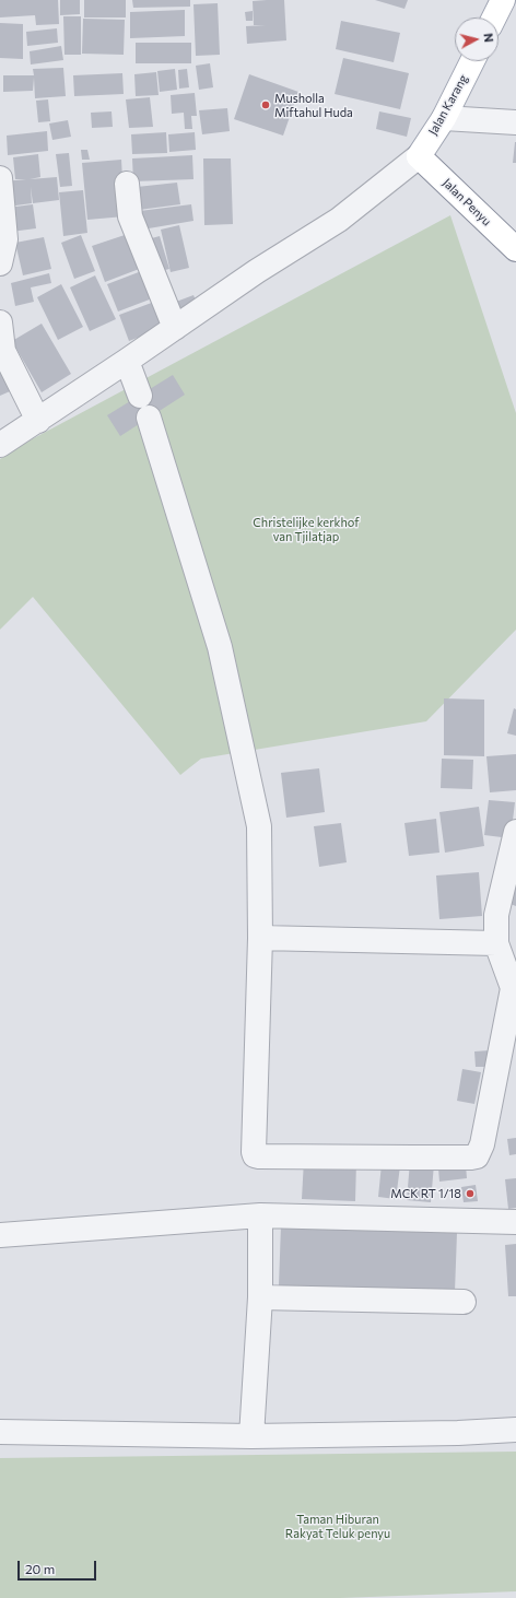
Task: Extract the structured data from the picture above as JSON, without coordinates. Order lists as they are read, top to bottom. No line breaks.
{"streets":{"main road":["Jalan Karang","Jalan Penyu"]},"crossings":[["Jalan Karang","Jalan Penyu"]],"parks":["Christelijke kerkhof van Tjilatjap","Taman Hiburan Rakyat Teluk penyu"],"places":["Musholla Miftahul Huda","MCK RT 1/18"],"scale_bar":"20 m","north":"right"}
